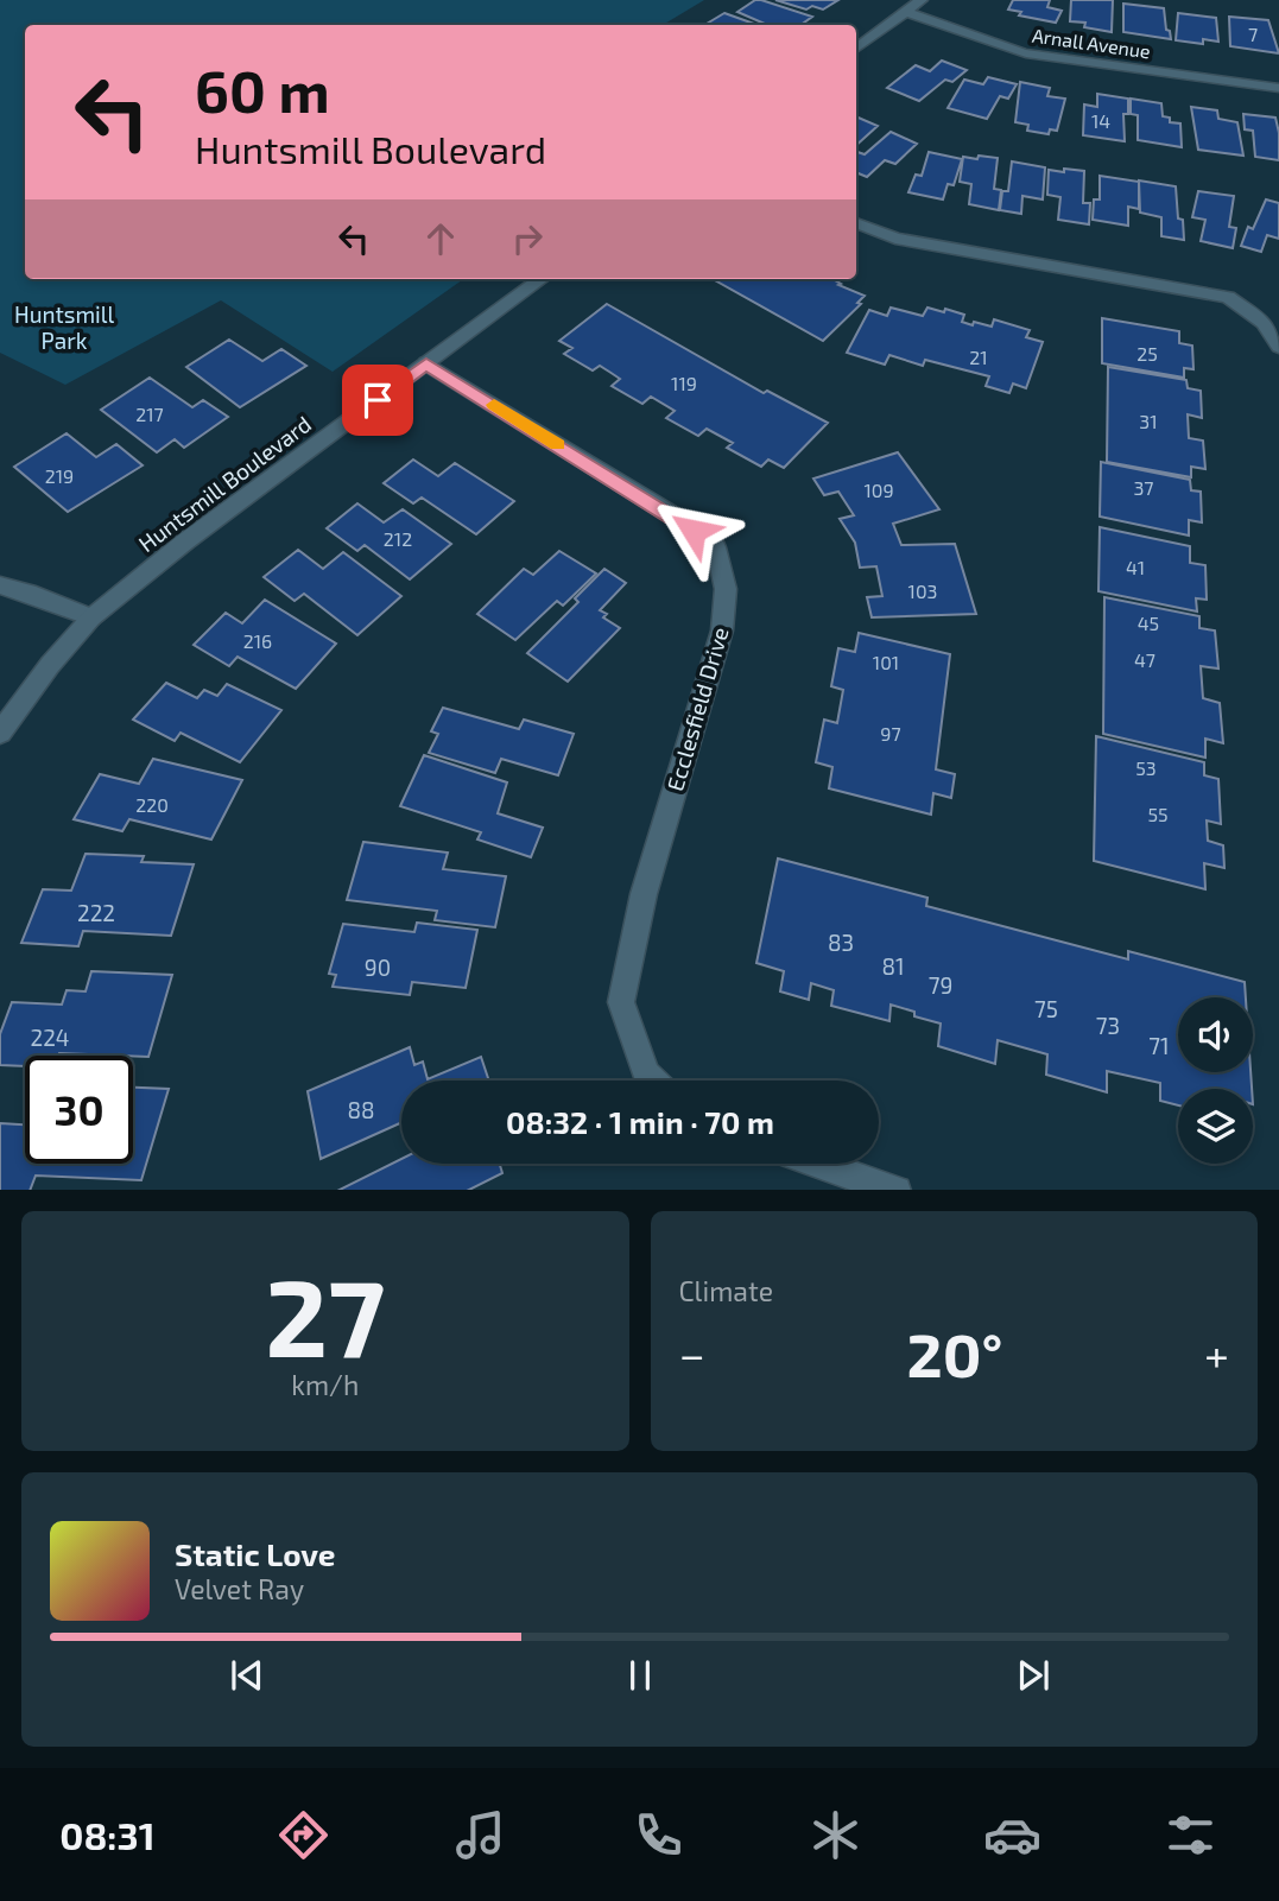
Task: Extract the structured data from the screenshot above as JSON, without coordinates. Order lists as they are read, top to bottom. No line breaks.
{"streets":{"street":["Arnall Avenue","Huntsmill Boulevard","Ecclesfield Drive"]},"crossings":[["Huntsmill Boulevard","Ecclesfield Drive"]],"parks":["Huntsmill Park"],"house_numbers":["7","14","25","21","119","217","31","219","37","109","212","41","103","45","216","47","101","97","53","220","55","222","83","81","90","79","75","73","224","71","88"],"page":{"turn":["60 m","Huntsmill Boulevard"],"limit":"30","trip":"08:32 · 1 min · 70 m","tile":[["27","km/h"],"Climate"],"heat":["−","20°","+"],"song":["Static Love","Velvet Ray"],"tabs":"08:31"}}
